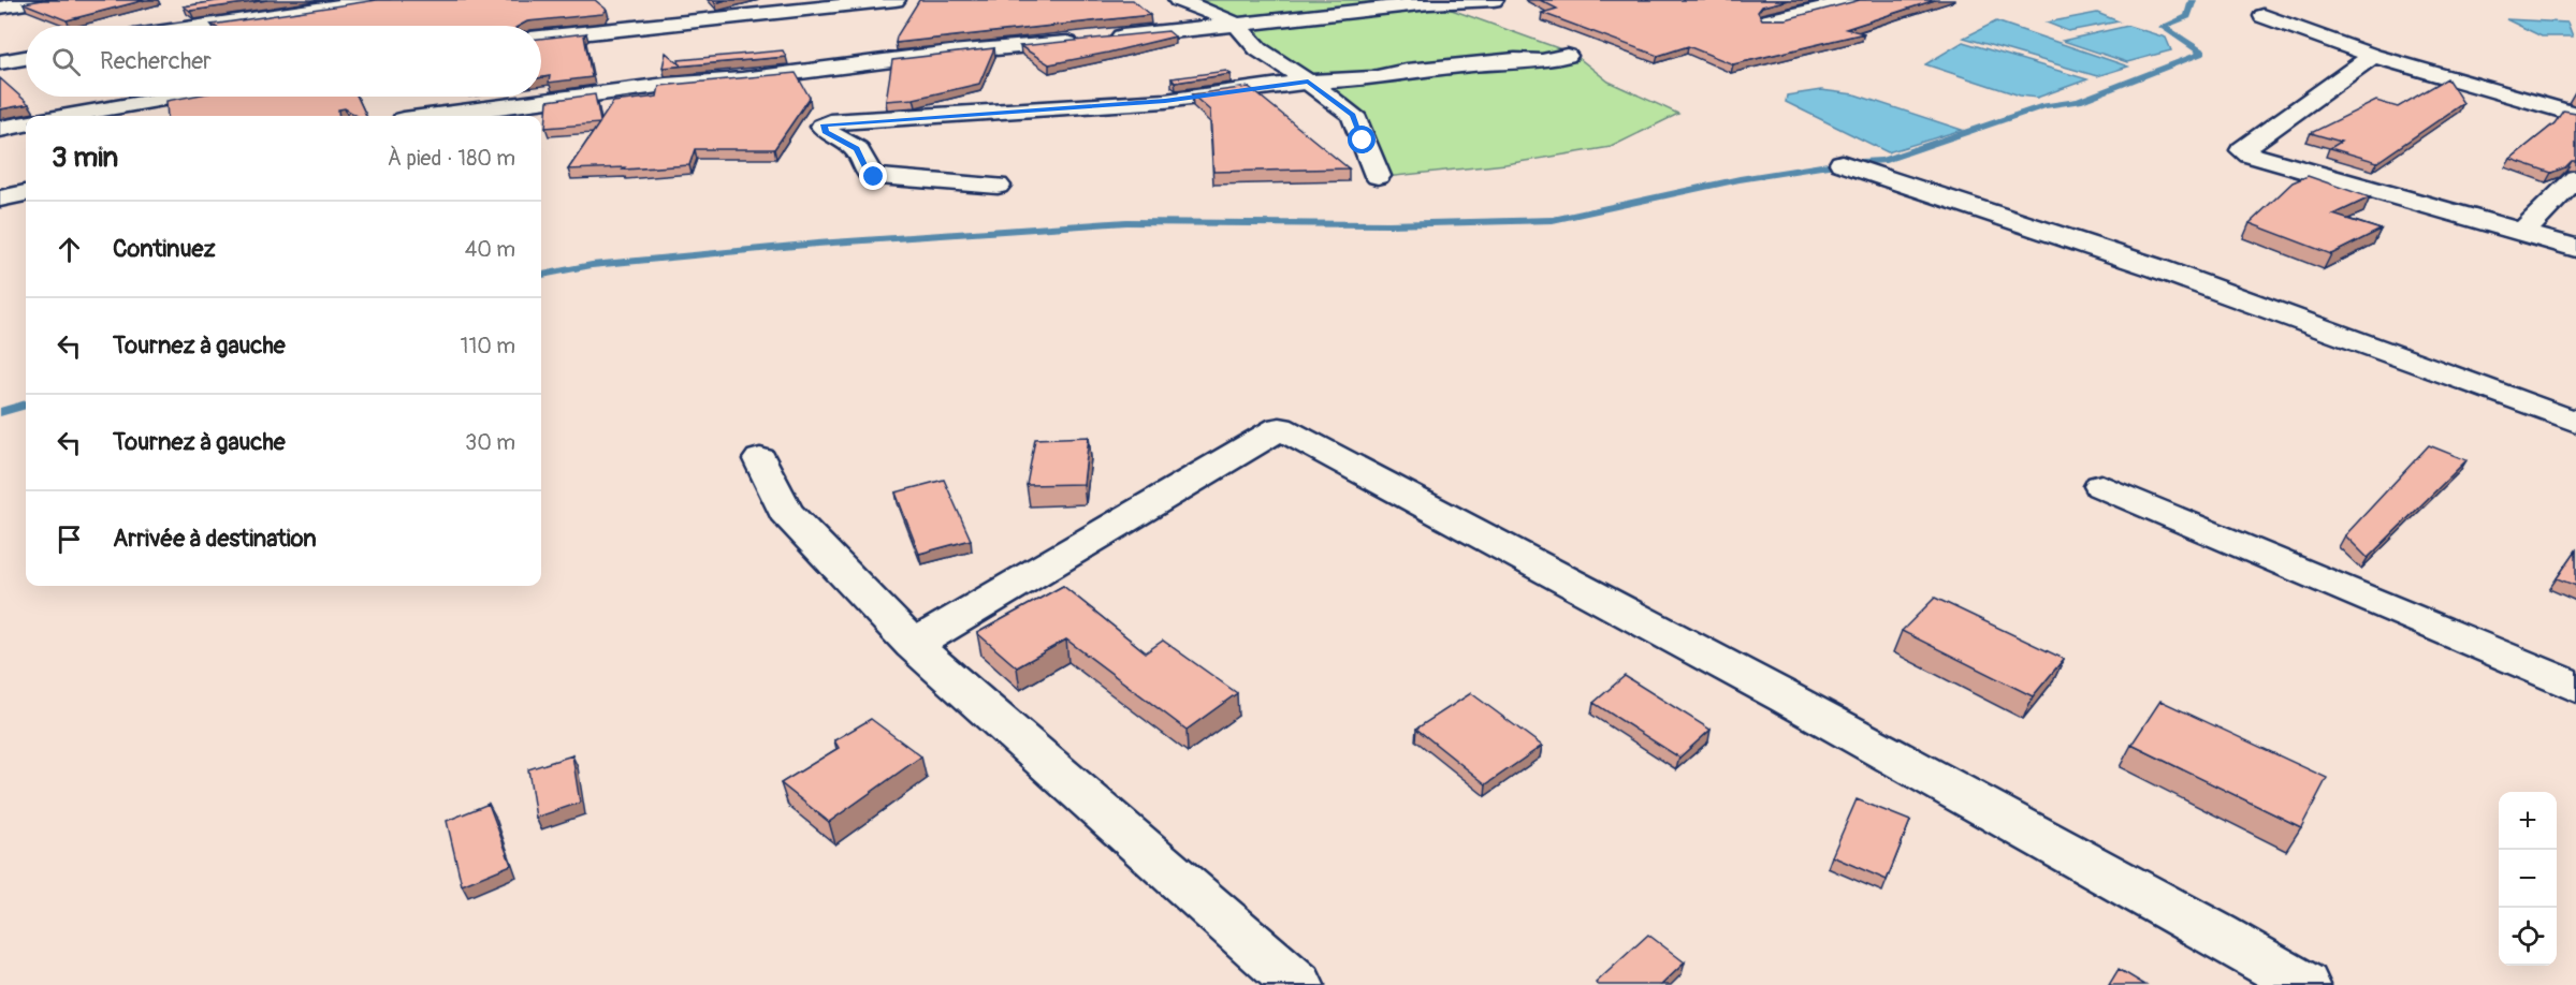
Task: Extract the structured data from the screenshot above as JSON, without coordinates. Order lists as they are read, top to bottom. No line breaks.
{"page":{"search":"Rechercher","heading":["3 min","À pied · 180 m"],"list":[["Continuez","40 m"],["Tournez à gauche","110 m"],["Tournez à gauche","30 m"],"Arrivée à destination"],"map_buttons":["+","−"]}}
